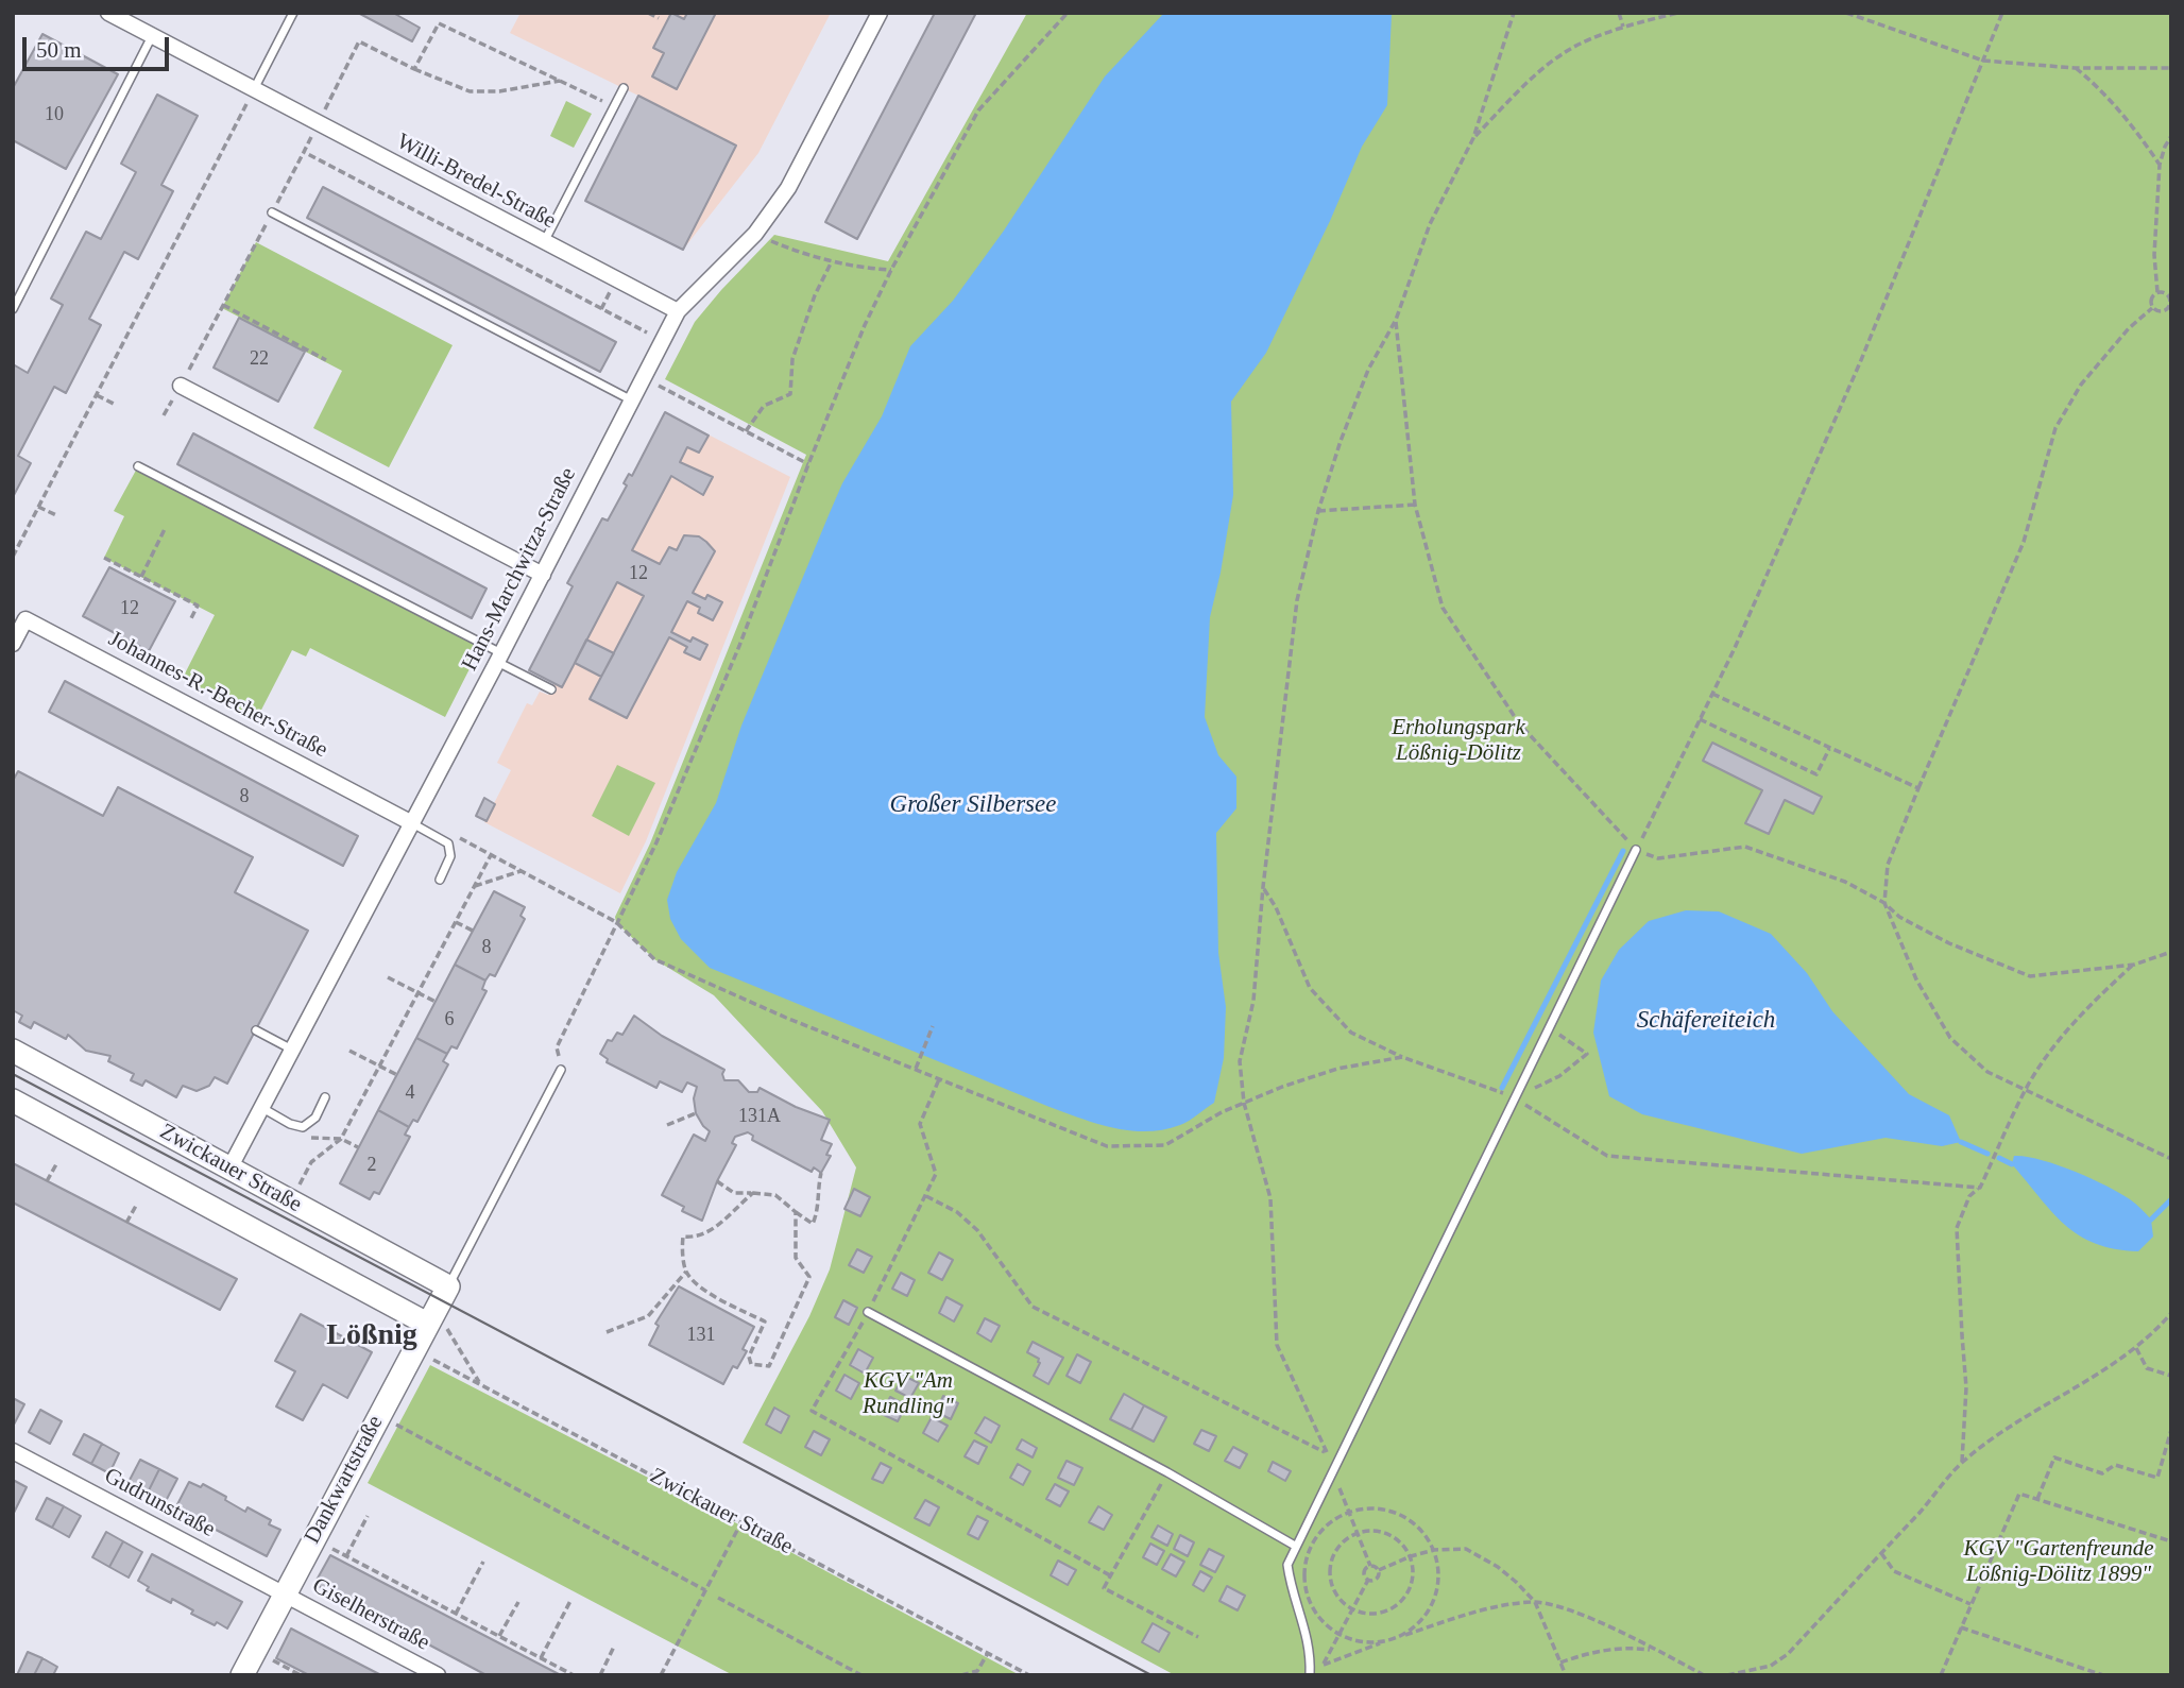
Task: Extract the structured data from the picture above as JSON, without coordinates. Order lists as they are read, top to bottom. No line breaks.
{"streets":{"main road":["Zwickauer Straße","Dankwartstraße"],"street":["Willi-Bredel-Straße","Hans-Marchwitza-Straße","Johannes-R.-Becher-Straße","Gudrunstraße","Giselherstraße"]},"crossings":[["Willi-Bredel-Straße","Hans-Marchwitza-Straße"],["Hans-Marchwitza-Straße","Johannes-R.-Becher-Straße"],["Hans-Marchwitza-Straße","Zwickauer Straße"],["Zwickauer Straße","Dankwartstraße"],["Dankwartstraße","Gudrunstraße"],["Dankwartstraße","Giselherstraße"],["Gudrunstraße","Giselherstraße"]],"districts":["Lößnig"],"water":["Großer Silbersee","Schäfereiteich"],"parks":["Erholungspark Lößnig-Dölitz","KGV \"Am Rundling\"","KGV \"Gartenfreunde Lößnig-Dölitz 1899\""],"house_numbers":["10","22","12","12","8","8","6","4","131A","2","131"],"scale_bar":"50 m"}
